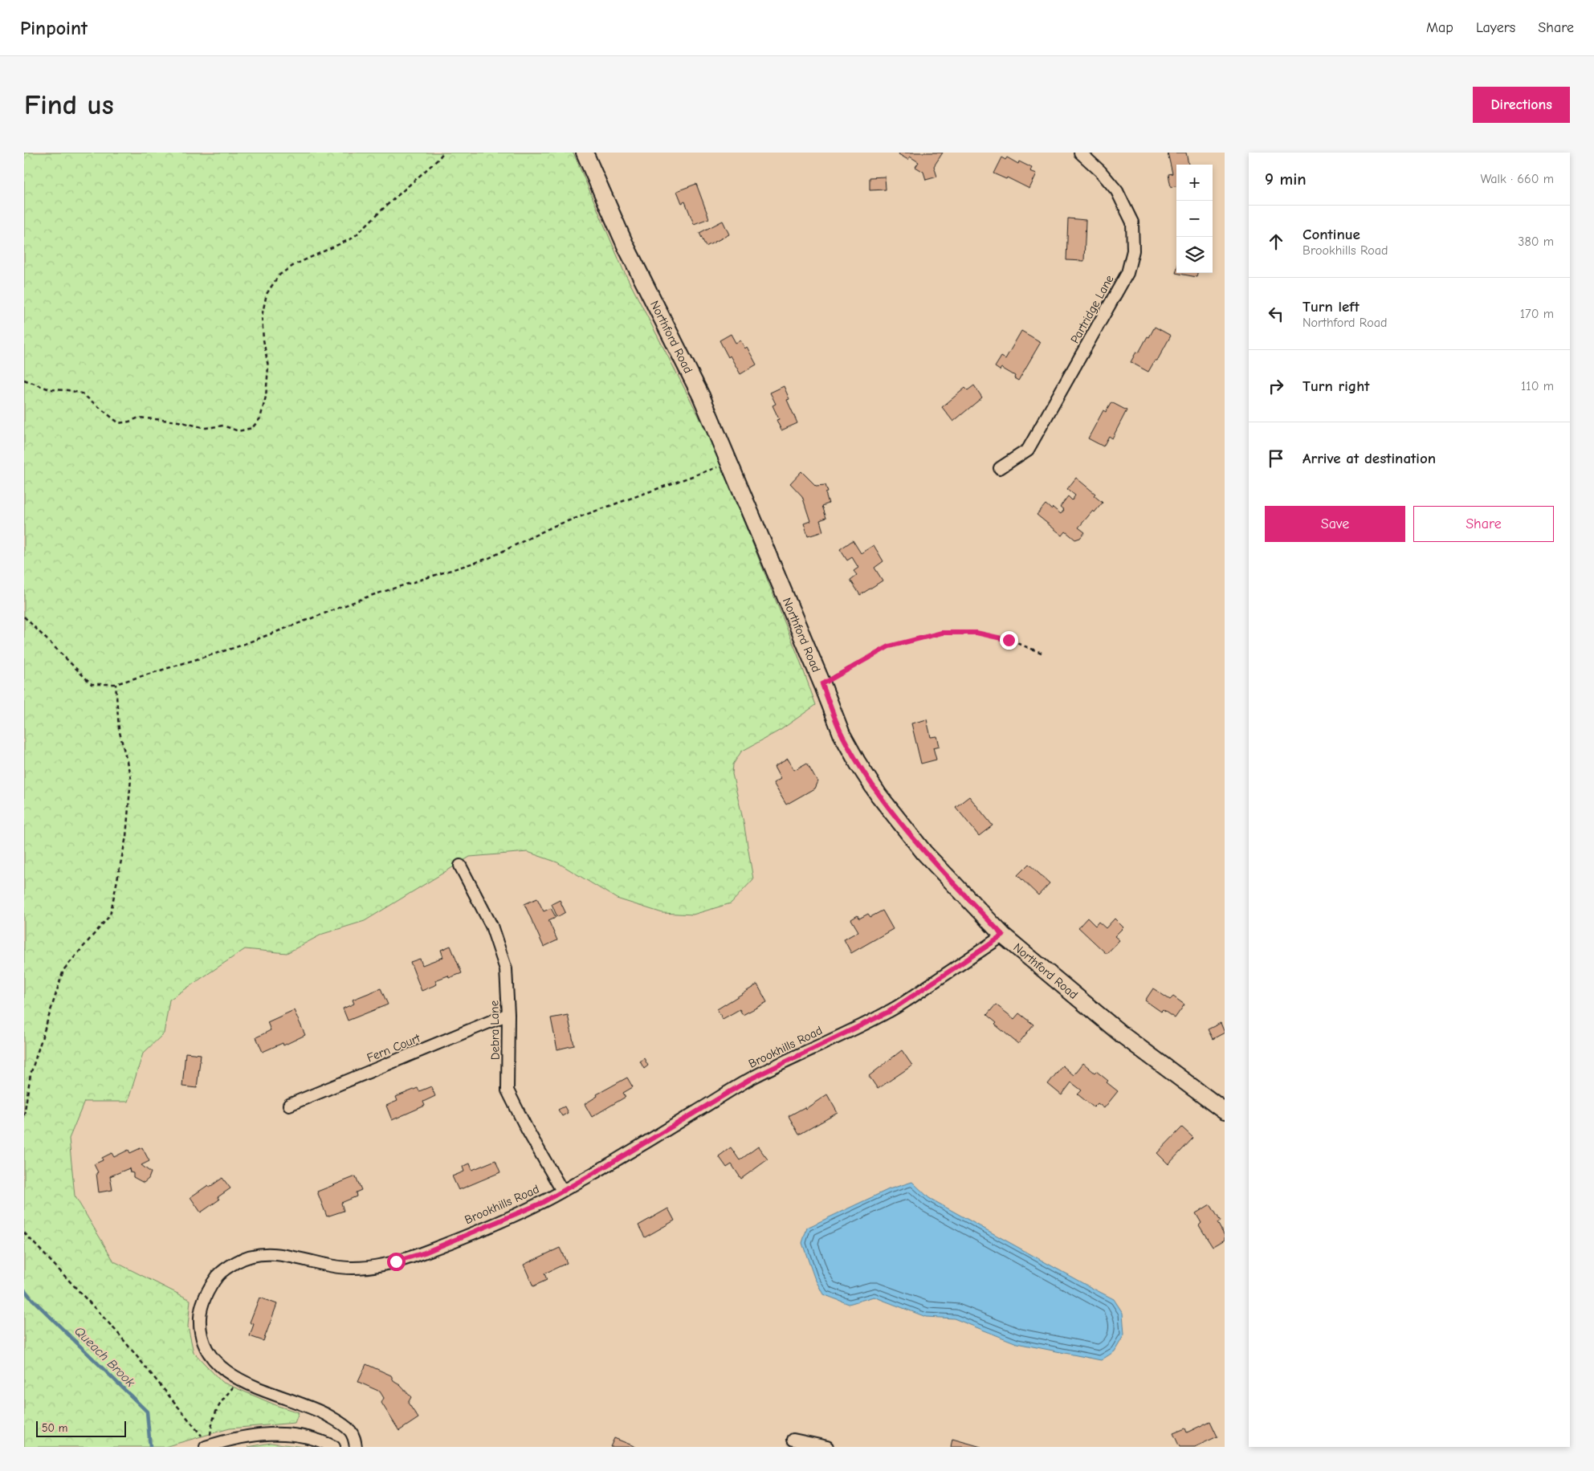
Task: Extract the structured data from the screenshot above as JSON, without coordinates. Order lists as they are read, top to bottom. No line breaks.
{"streets":{"street":["Partridge Lane","Northford Road","Debra Lane","Brookhills Road","Fern Court"]},"crossings":[["Northford Road","Brookhills Road"],["Debra Lane","Brookhills Road"],["Debra Lane","Fern Court"]],"water":["Queach Brook"],"scale_bar":"50 m","page":{"header":"Pinpoint","nav":["Map","Layers","Share"],"buttons":["Directions",["Save","Share"]],"title":"Find us","heading":["9 min","Walk · 660 m"],"map_buttons":["+","−"],"list":[["Continue","Brookhills Road","380 m"],["Turn left","Northford Road","170 m"],["Turn right","110 m"],"Arrive at destination"],"scale":"50 m"}}
